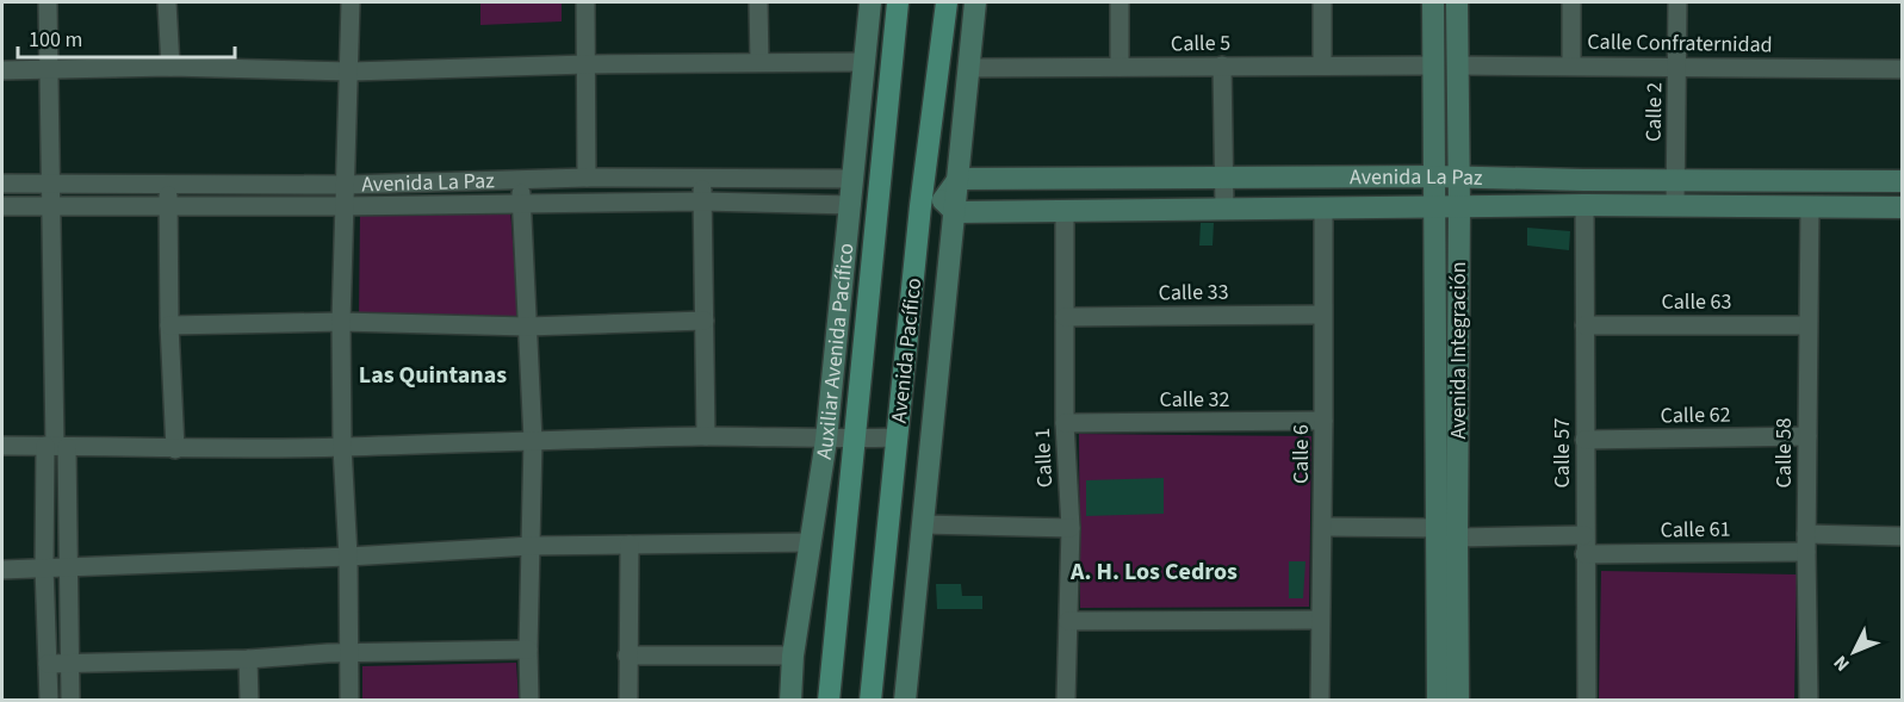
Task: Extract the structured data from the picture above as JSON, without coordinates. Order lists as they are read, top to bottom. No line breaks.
{"streets":{"main road":["Avenida La Paz","Avenida Pacífico","Avenida Integración","Auxiliar Avenida Pacífico"],"street":["Calle 5","Calle Confraternidad","Calle 2","Calle 33","Calle 63","Calle 32","Calle 62","Calle 57","Calle 58","Calle 6","Calle 1","Calle 61"]},"crossings":[["Calle Confraternidad","Calle 2"],["Calle Confraternidad","Avenida Integración"],["Calle 2","Avenida La Paz"],["Avenida La Paz","Avenida Pacífico"],["Avenida La Paz","Avenida Integración"],["Avenida La Paz","Auxiliar Avenida Pacífico"],["Avenida La Paz","Calle 57"],["Avenida La Paz","Calle 58"],["Avenida La Paz","Calle 6"],["Avenida La Paz","Calle 1"],["Calle 33","Calle 6"],["Calle 33","Calle 1"],["Calle 63","Calle 57"],["Calle 63","Calle 58"],["Calle 32","Calle 6"],["Calle 32","Calle 1"],["Calle 62","Calle 57"],["Calle 62","Calle 58"],["Calle 57","Calle 61"],["Calle 58","Calle 61"]],"districts":["Las Quintanas","A. H. Los Cedros"],"scale_bar":"100 m","north":"bottom left"}
